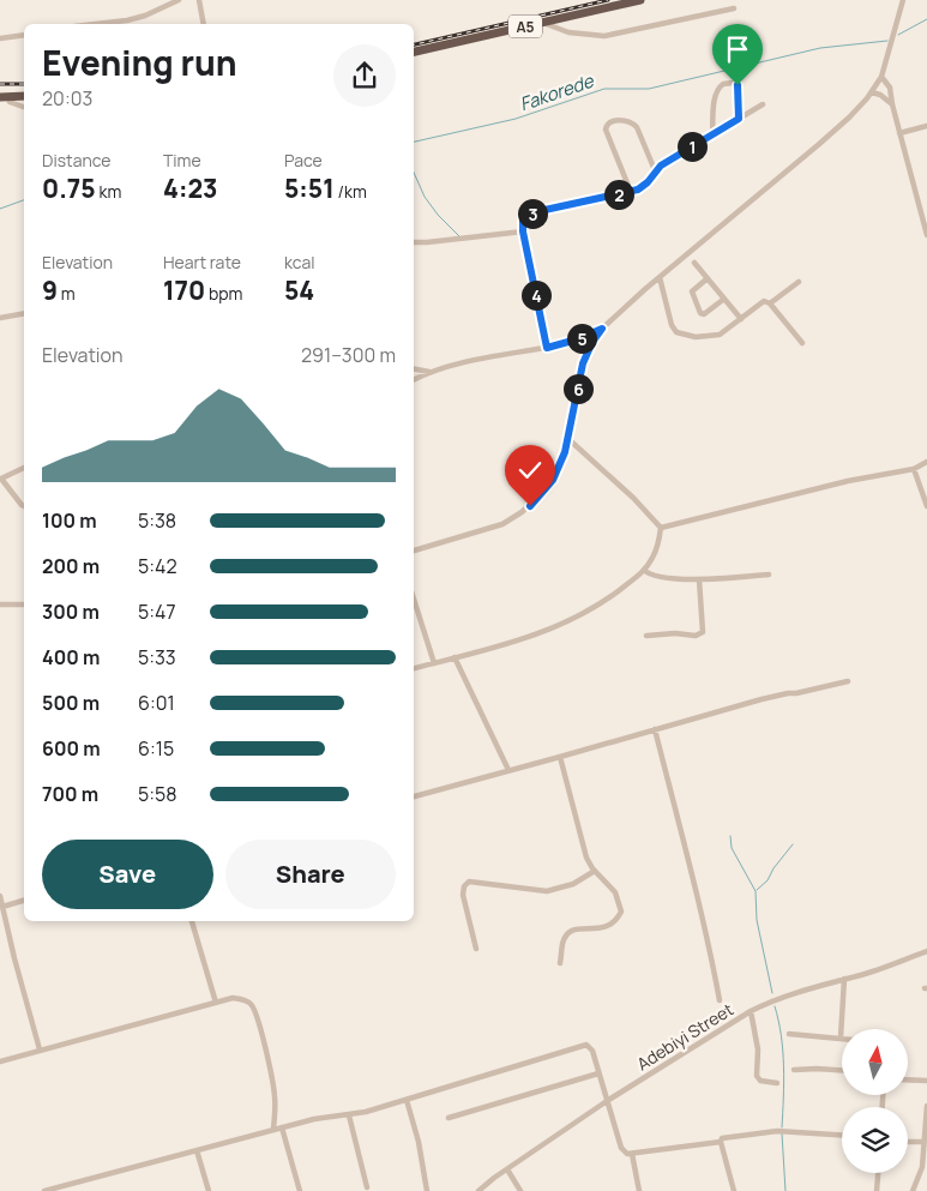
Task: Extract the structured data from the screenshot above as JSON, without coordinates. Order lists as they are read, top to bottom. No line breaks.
{"streets":{"highway":["A5"],"street":["Adebiyi Street"]},"water":["Fakorede"],"north":"top","page":{"heading":["Evening run","20:03"],"stats":[["Distance","0.75 km"],["Time","4:23"],["Pace","5:51 /km"],["Elevation","9 m"],["Heart rate","170 bpm"],["kcal","54"]],"pins":["1","2","3","4","5","6"],"chart":["Elevation","291–300 m"],"list":[{"name":"100 m","note":"5:38"},{"name":"200 m","note":"5:42"},{"name":"300 m","note":"5:47"},{"name":"400 m","note":"5:33"},{"name":"500 m","note":"6:01"},{"name":"600 m","note":"6:15"},{"name":"700 m","note":"5:58"}],"buttons":["Save","Share"]}}
